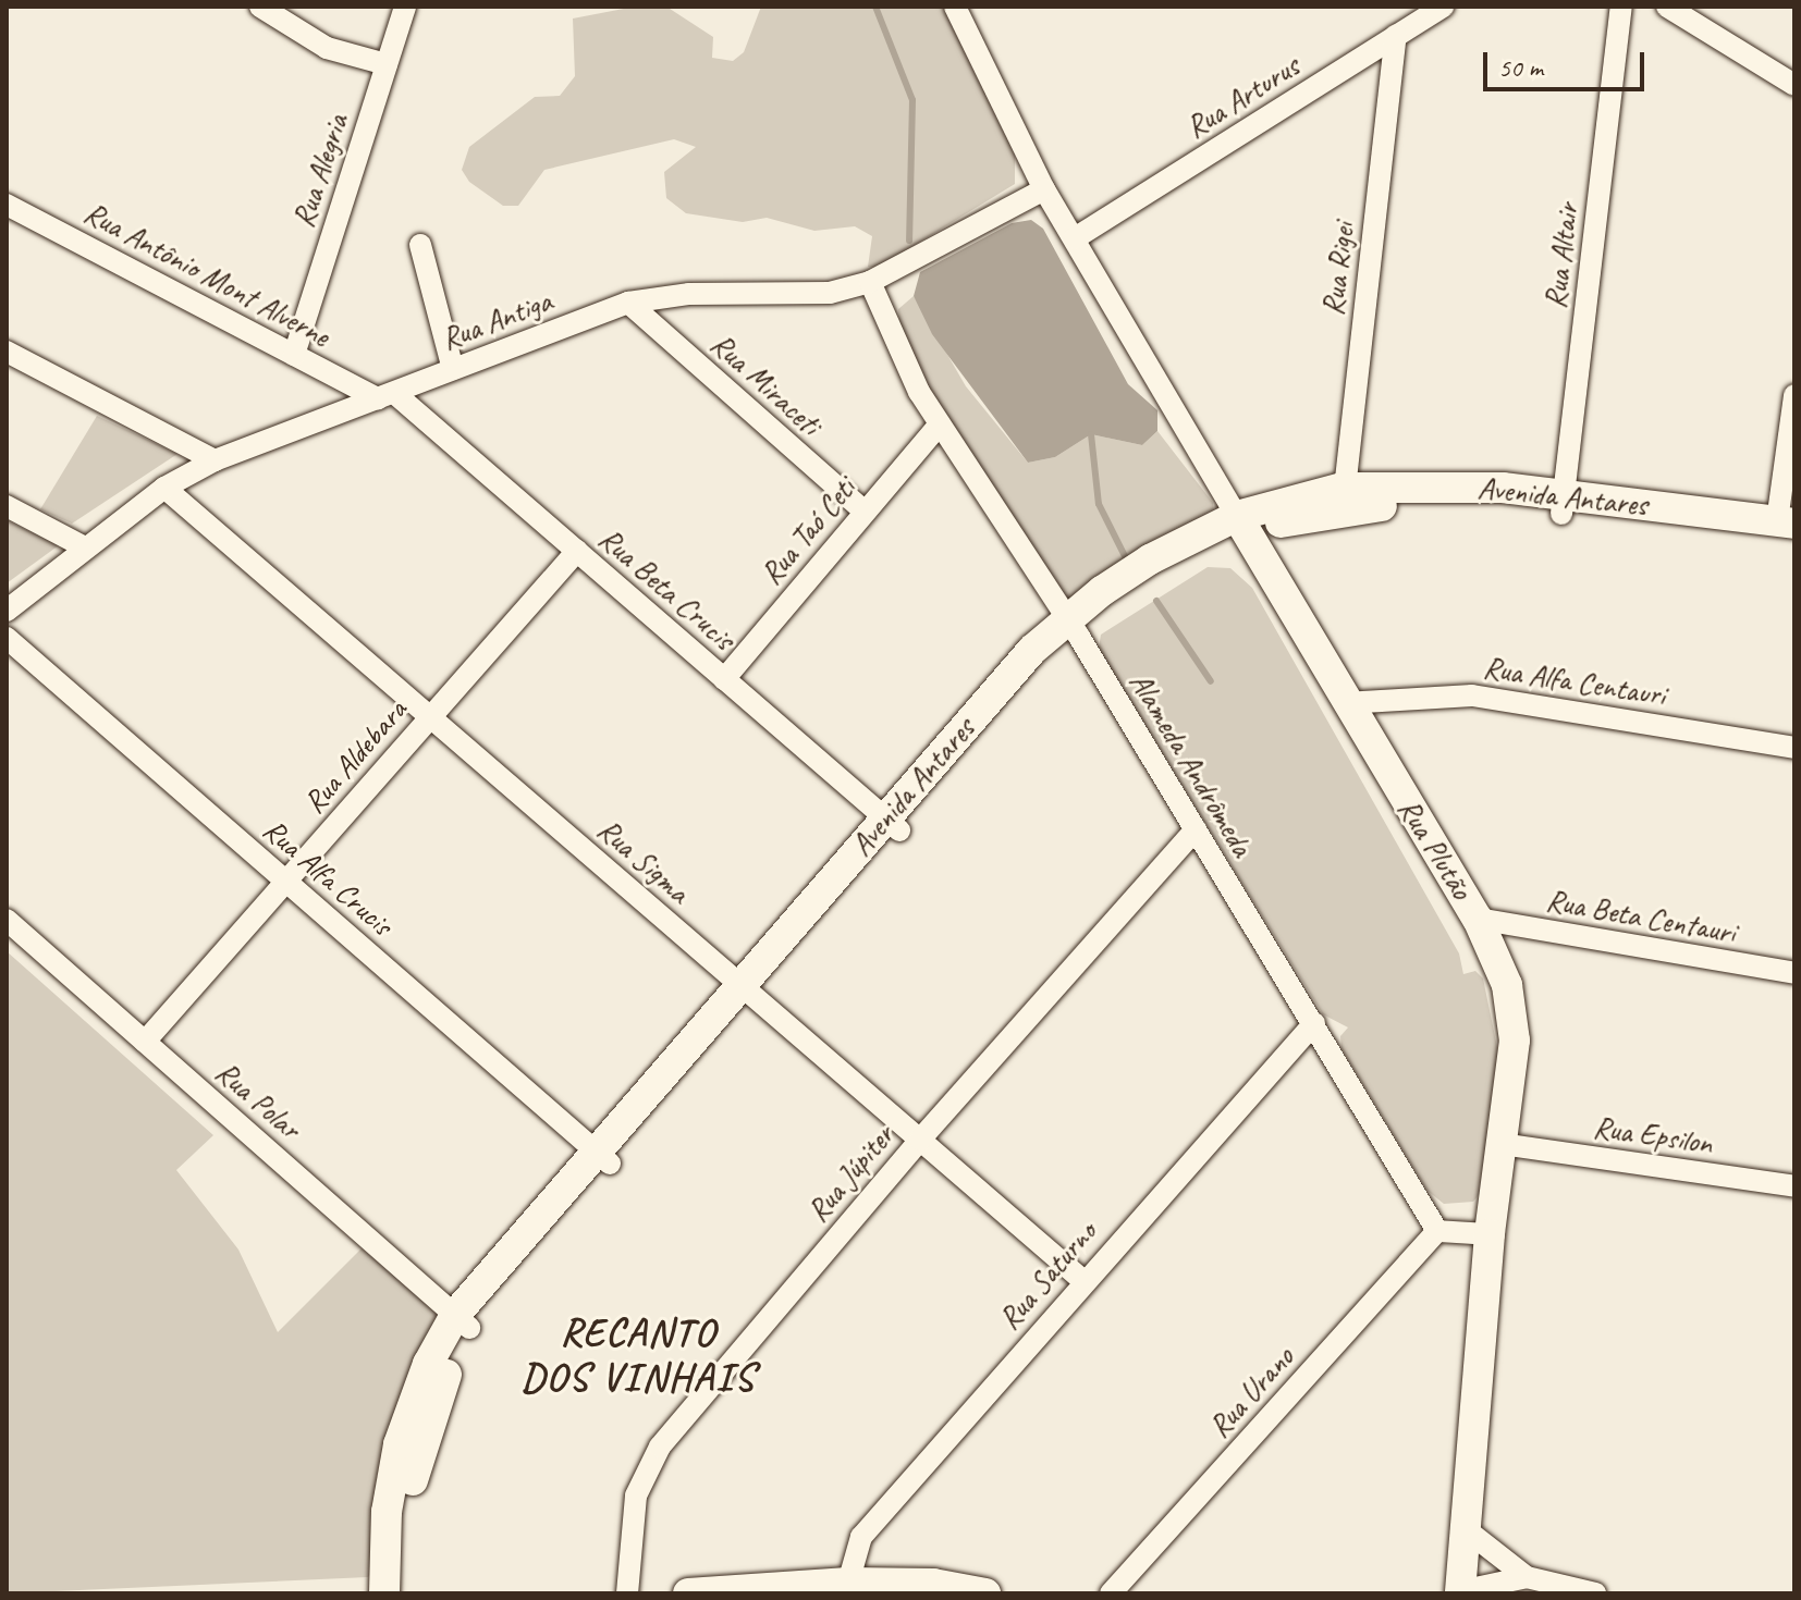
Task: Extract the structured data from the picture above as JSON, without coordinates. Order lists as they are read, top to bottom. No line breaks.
{"streets":{"main road":["Avenida Antares","Rua Plutão"],"street":["Rua Arturus","Rua Alegria","Rua Altair","Rua Rigei","Rua Antônio Mont Alverne","Rua Antiga","Rua Miraceti","Rua Taó Ceti","Rua Beta Crucis","Rua Alfa Centauri","Rua Aldebara","Alameda Andrômeda","Rua Sigma","Rua Alfa Crucis","Rua Beta Centauri","Rua Polar","Rua Epsilon","Rua Júpiter","Rua Saturno","Rua Urano"]},"crossings":[["Rua Arturus","Rua Rigei"],["Rua Arturus","Rua Plutão"],["Rua Alegria","Rua Antônio Mont Alverne"],["Rua Altair","Avenida Antares"],["Rua Rigei","Avenida Antares"],["Rua Antônio Mont Alverne","Rua Antiga"],["Rua Antônio Mont Alverne","Rua Beta Crucis"],["Rua Antiga","Rua Miraceti"],["Rua Antiga","Rua Beta Crucis"],["Rua Antiga","Alameda Andrômeda"],["Rua Antiga","Rua Plutão"],["Rua Antiga","Rua Sigma"],["Rua Miraceti","Rua Taó Ceti"],["Avenida Antares","Rua Beta Crucis"],["Avenida Antares","Alameda Andrômeda"],["Avenida Antares","Rua Plutão"],["Avenida Antares","Rua Sigma"],["Avenida Antares","Rua Alfa Crucis"],["Avenida Antares","Rua Polar"],["Rua Taó Ceti","Rua Beta Crucis"],["Rua Taó Ceti","Alameda Andrômeda"],["Rua Beta Crucis","Rua Aldebara"],["Rua Alfa Centauri","Rua Plutão"],["Rua Aldebara","Rua Sigma"],["Rua Aldebara","Rua Alfa Crucis"],["Rua Aldebara","Rua Polar"],["Alameda Andrômeda","Rua Júpiter"],["Alameda Andrômeda","Rua Saturno"],["Alameda Andrômeda","Rua Urano"],["Rua Plutão","Rua Beta Centauri"],["Rua Plutão","Rua Epsilon"],["Rua Sigma","Rua Júpiter"],["Rua Sigma","Rua Saturno"]],"districts":["RECANTO DOS VINHAIS"],"scale_bar":"50 m"}
